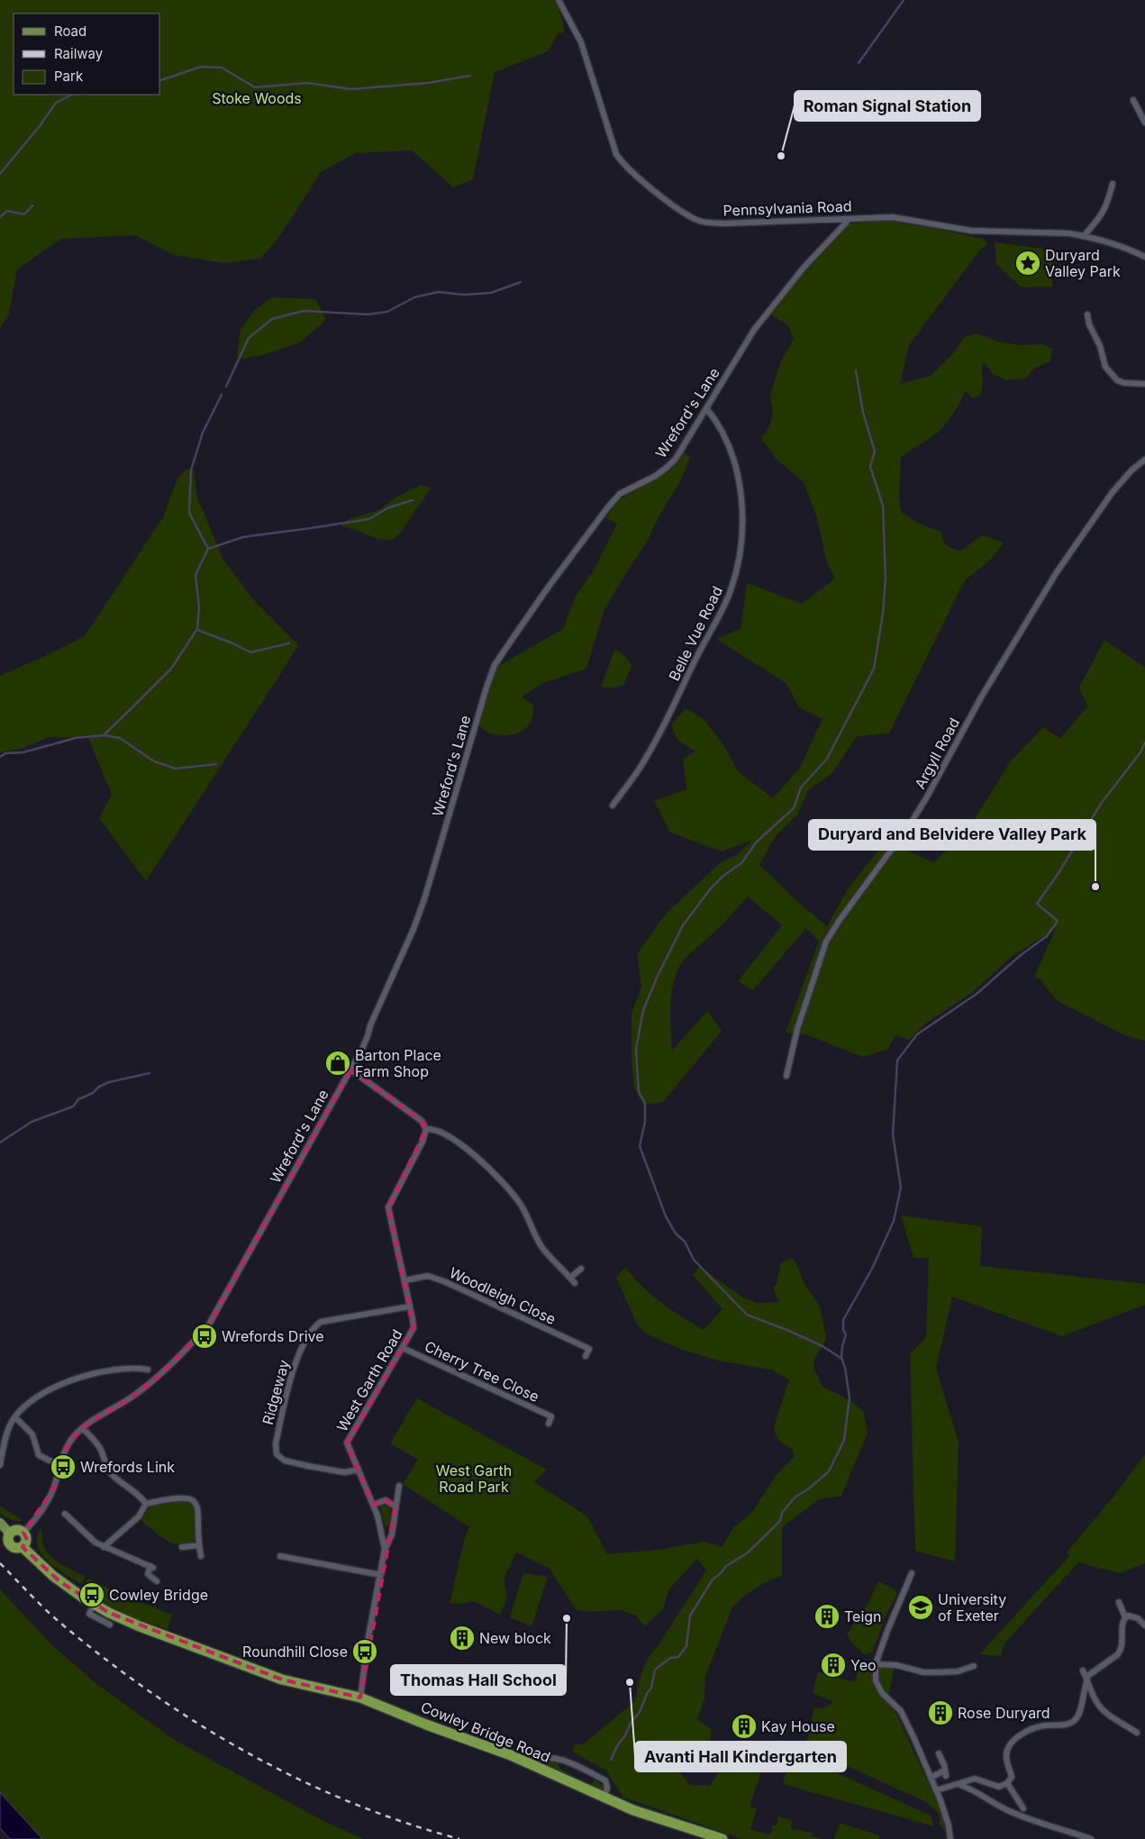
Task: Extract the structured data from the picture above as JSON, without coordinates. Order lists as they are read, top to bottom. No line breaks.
{"streets":{"highway":["Cowley Bridge Road"],"street":["Pennsylvania Road","Wreford's Lane","Belle Vue Road","Argyll Road","Woodleigh Close","Cherry Tree Close","West Garth Road","Ridgeway"]},"crossings":[["Pennsylvania Road","Wreford's Lane"],["Wreford's Lane","Belle Vue Road"],["Woodleigh Close","West Garth Road"],["Cherry Tree Close","West Garth Road"],["West Garth Road","Ridgeway"],["West Garth Road","Cowley Bridge Road"]],"parks":["Stoke Woods","West Garth Road Park"],"places":{"other":["Roman Signal Station","Duryard and Belvidere Valley Park","Thomas Hall School","Avanti Hall Kindergarten"],"place":["Duryard Valley Park"],"shop":["Barton Place Farm Shop"],"bus stop":["Wrefords Drive","Wrefords Link","Cowley Bridge","Roundhill Close"],"school or university":["University of Exeter"],"building":["Teign","New block","Yeo","Rose Duryard","Kay House"]},"legend":["Road","Railway","Park"]}
